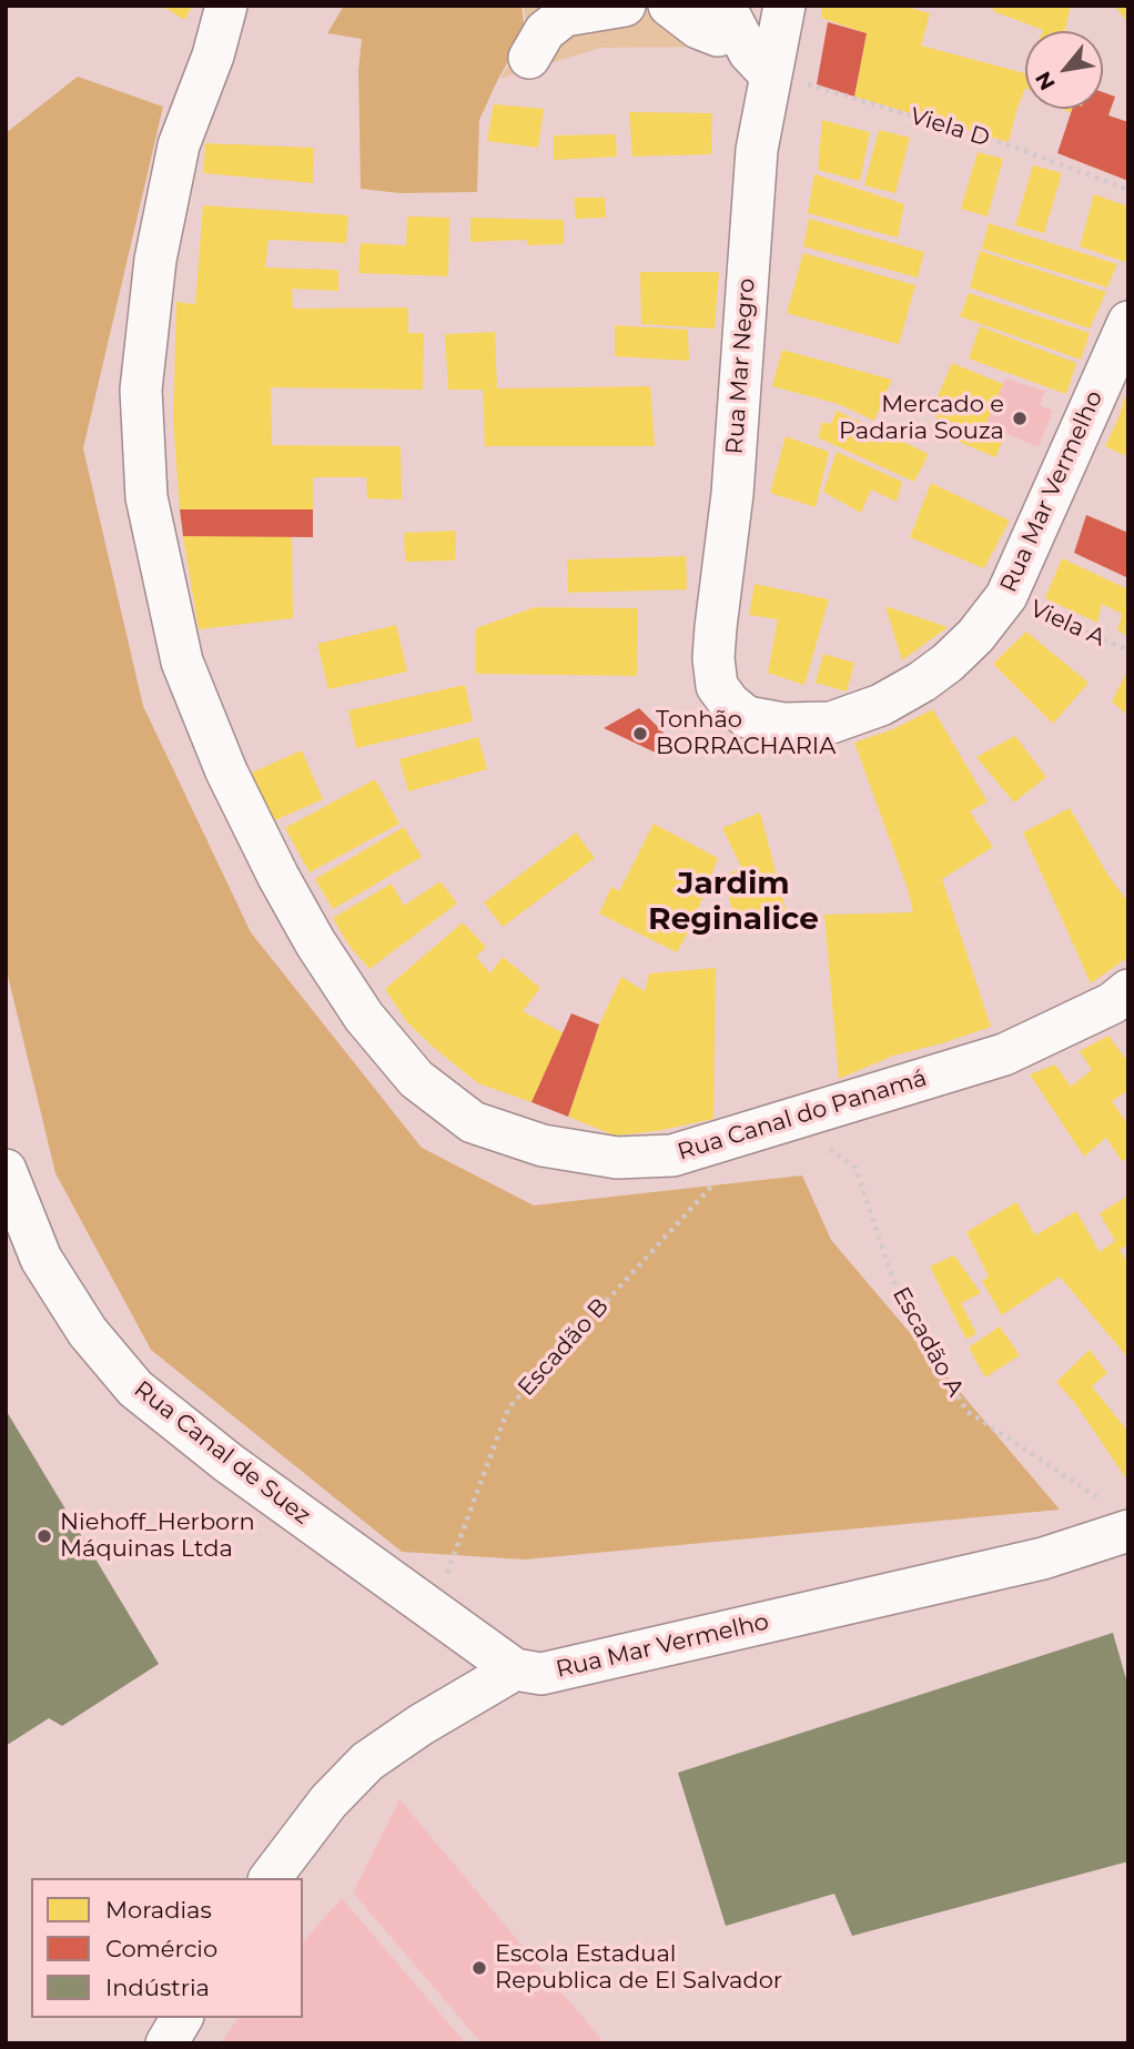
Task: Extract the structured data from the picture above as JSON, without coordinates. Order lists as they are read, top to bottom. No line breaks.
{"streets":{"street":["Rua Mar Negro","Rua Mar Vermelho","Rua Canal do Panamá","Rua Canal de Suez"],"path":["Viela D","Viela A","Escadão A","Escadão B"]},"crossings":[["Viela D","Rua Mar Negro"],["Rua Mar Negro","Rua Mar Vermelho"],["Rua Mar Vermelho","Viela A"],["Rua Mar Vermelho","Escadão A"],["Rua Mar Vermelho","Rua Canal de Suez"],["Rua Canal do Panamá","Escadão A"],["Escadão B","Rua Canal de Suez"]],"districts":["Jardim Reginalice"],"places":["Mercado e Padaria Souza","Tonhão BORRACHARIA","Niehoff_Herborn Máquinas Ltda","Escola Estadual Republica de El Salvador"],"legend":["Moradias","Comércio","Indústria"],"north":"bottom left"}
